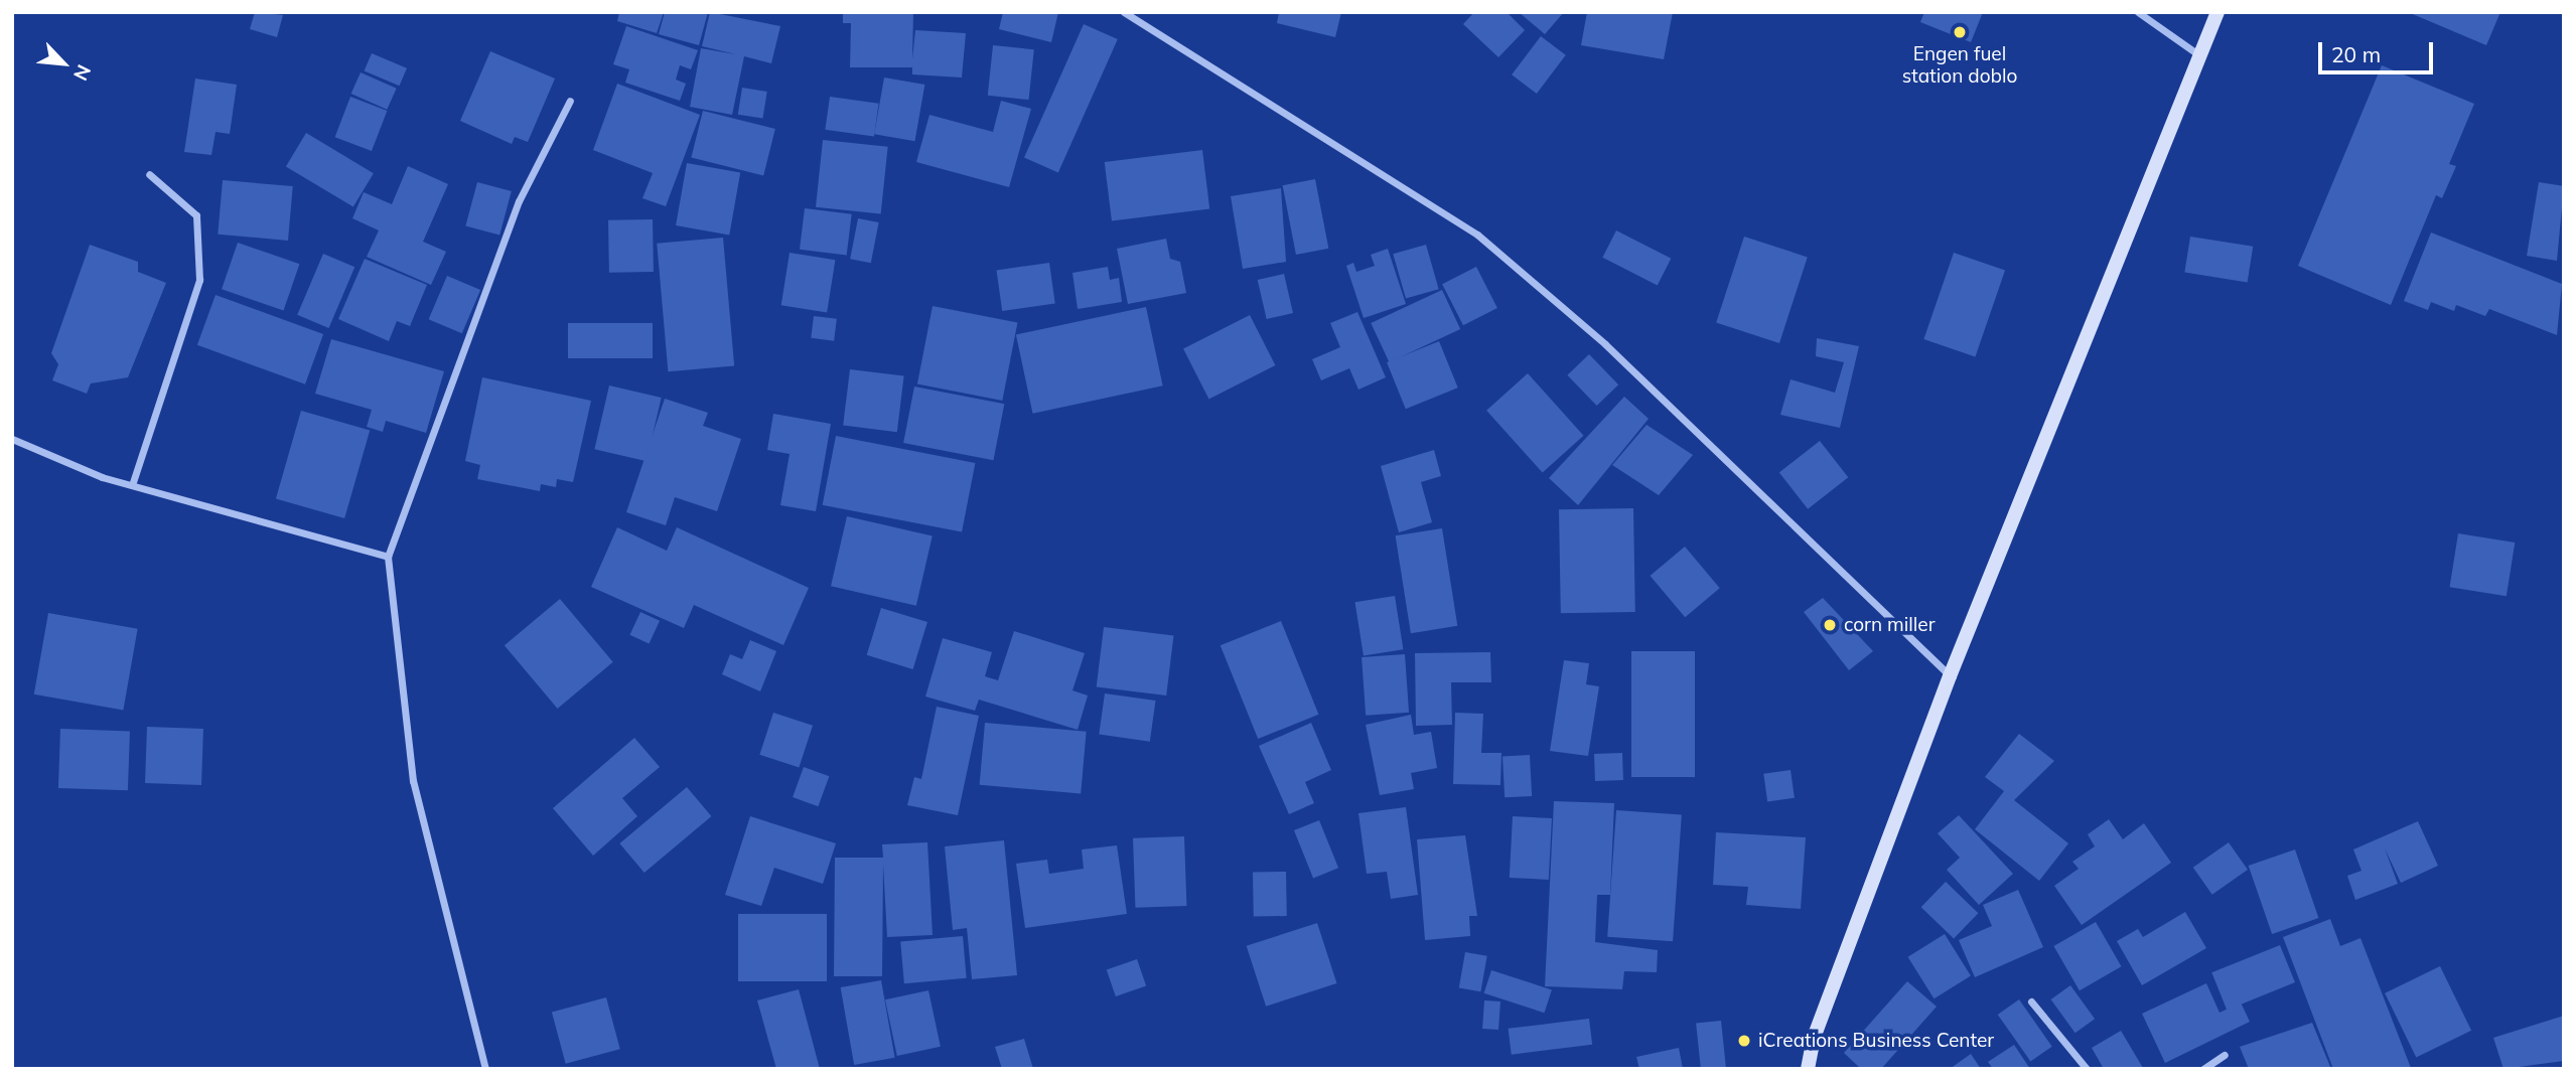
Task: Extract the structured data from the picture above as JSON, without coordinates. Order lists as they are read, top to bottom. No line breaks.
{"places":["Engen fuel station doblo","corn miller","iCreations Business Center"],"scale_bar":"20 m","north":"bottom right"}
